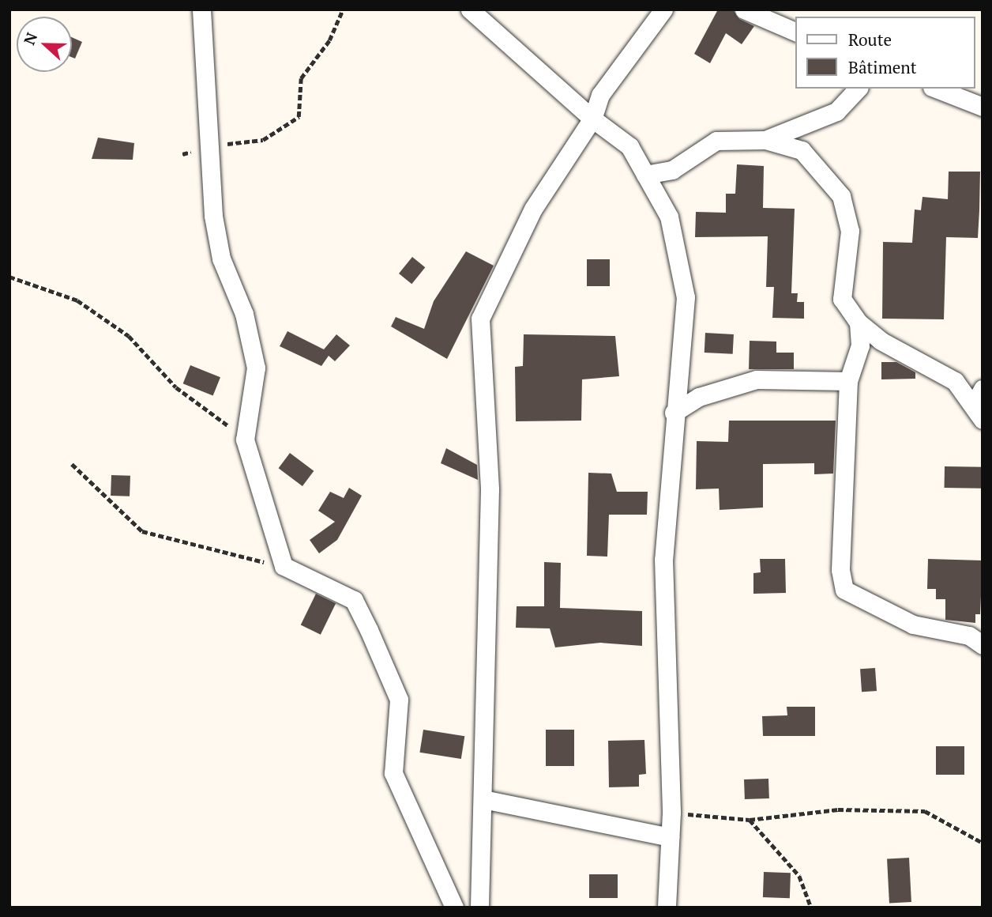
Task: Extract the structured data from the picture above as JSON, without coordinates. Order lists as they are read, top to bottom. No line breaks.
{"legend":["Route","Bâtiment"],"north":"left"}
